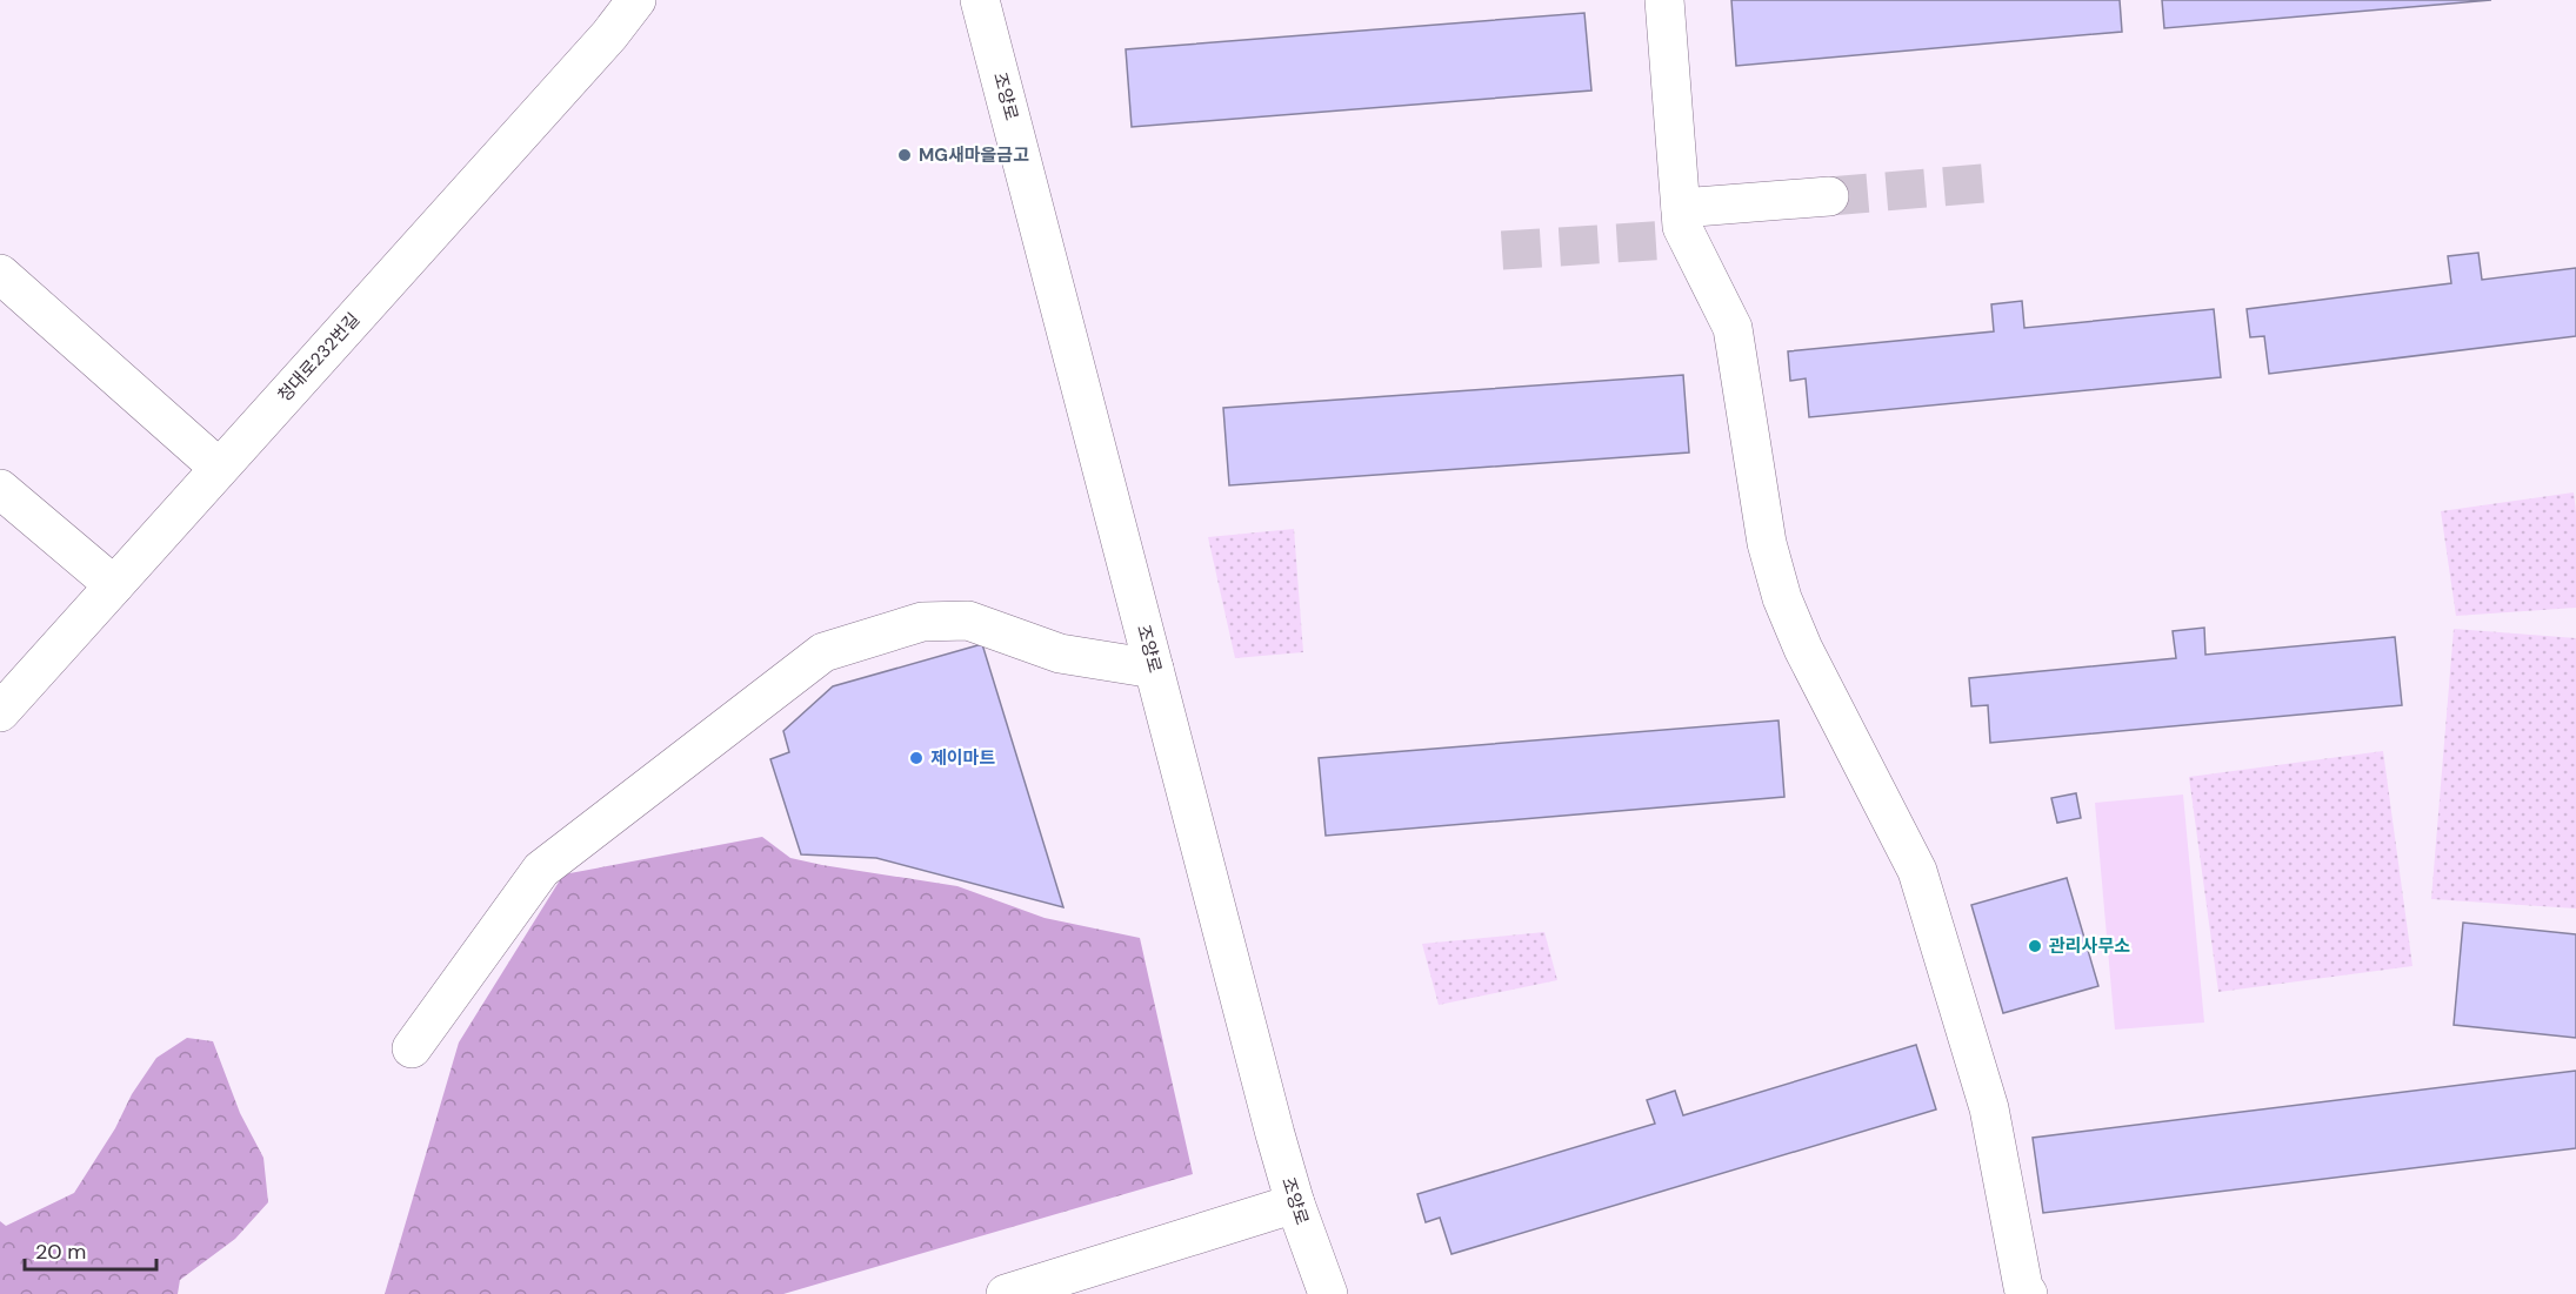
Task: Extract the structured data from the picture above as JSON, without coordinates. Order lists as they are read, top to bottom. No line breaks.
{"streets":{"street":["조양로","청대로232번길"]},"places":["MG새마을금고","제이마트","관리사무소"],"scale_bar":"20 m"}
